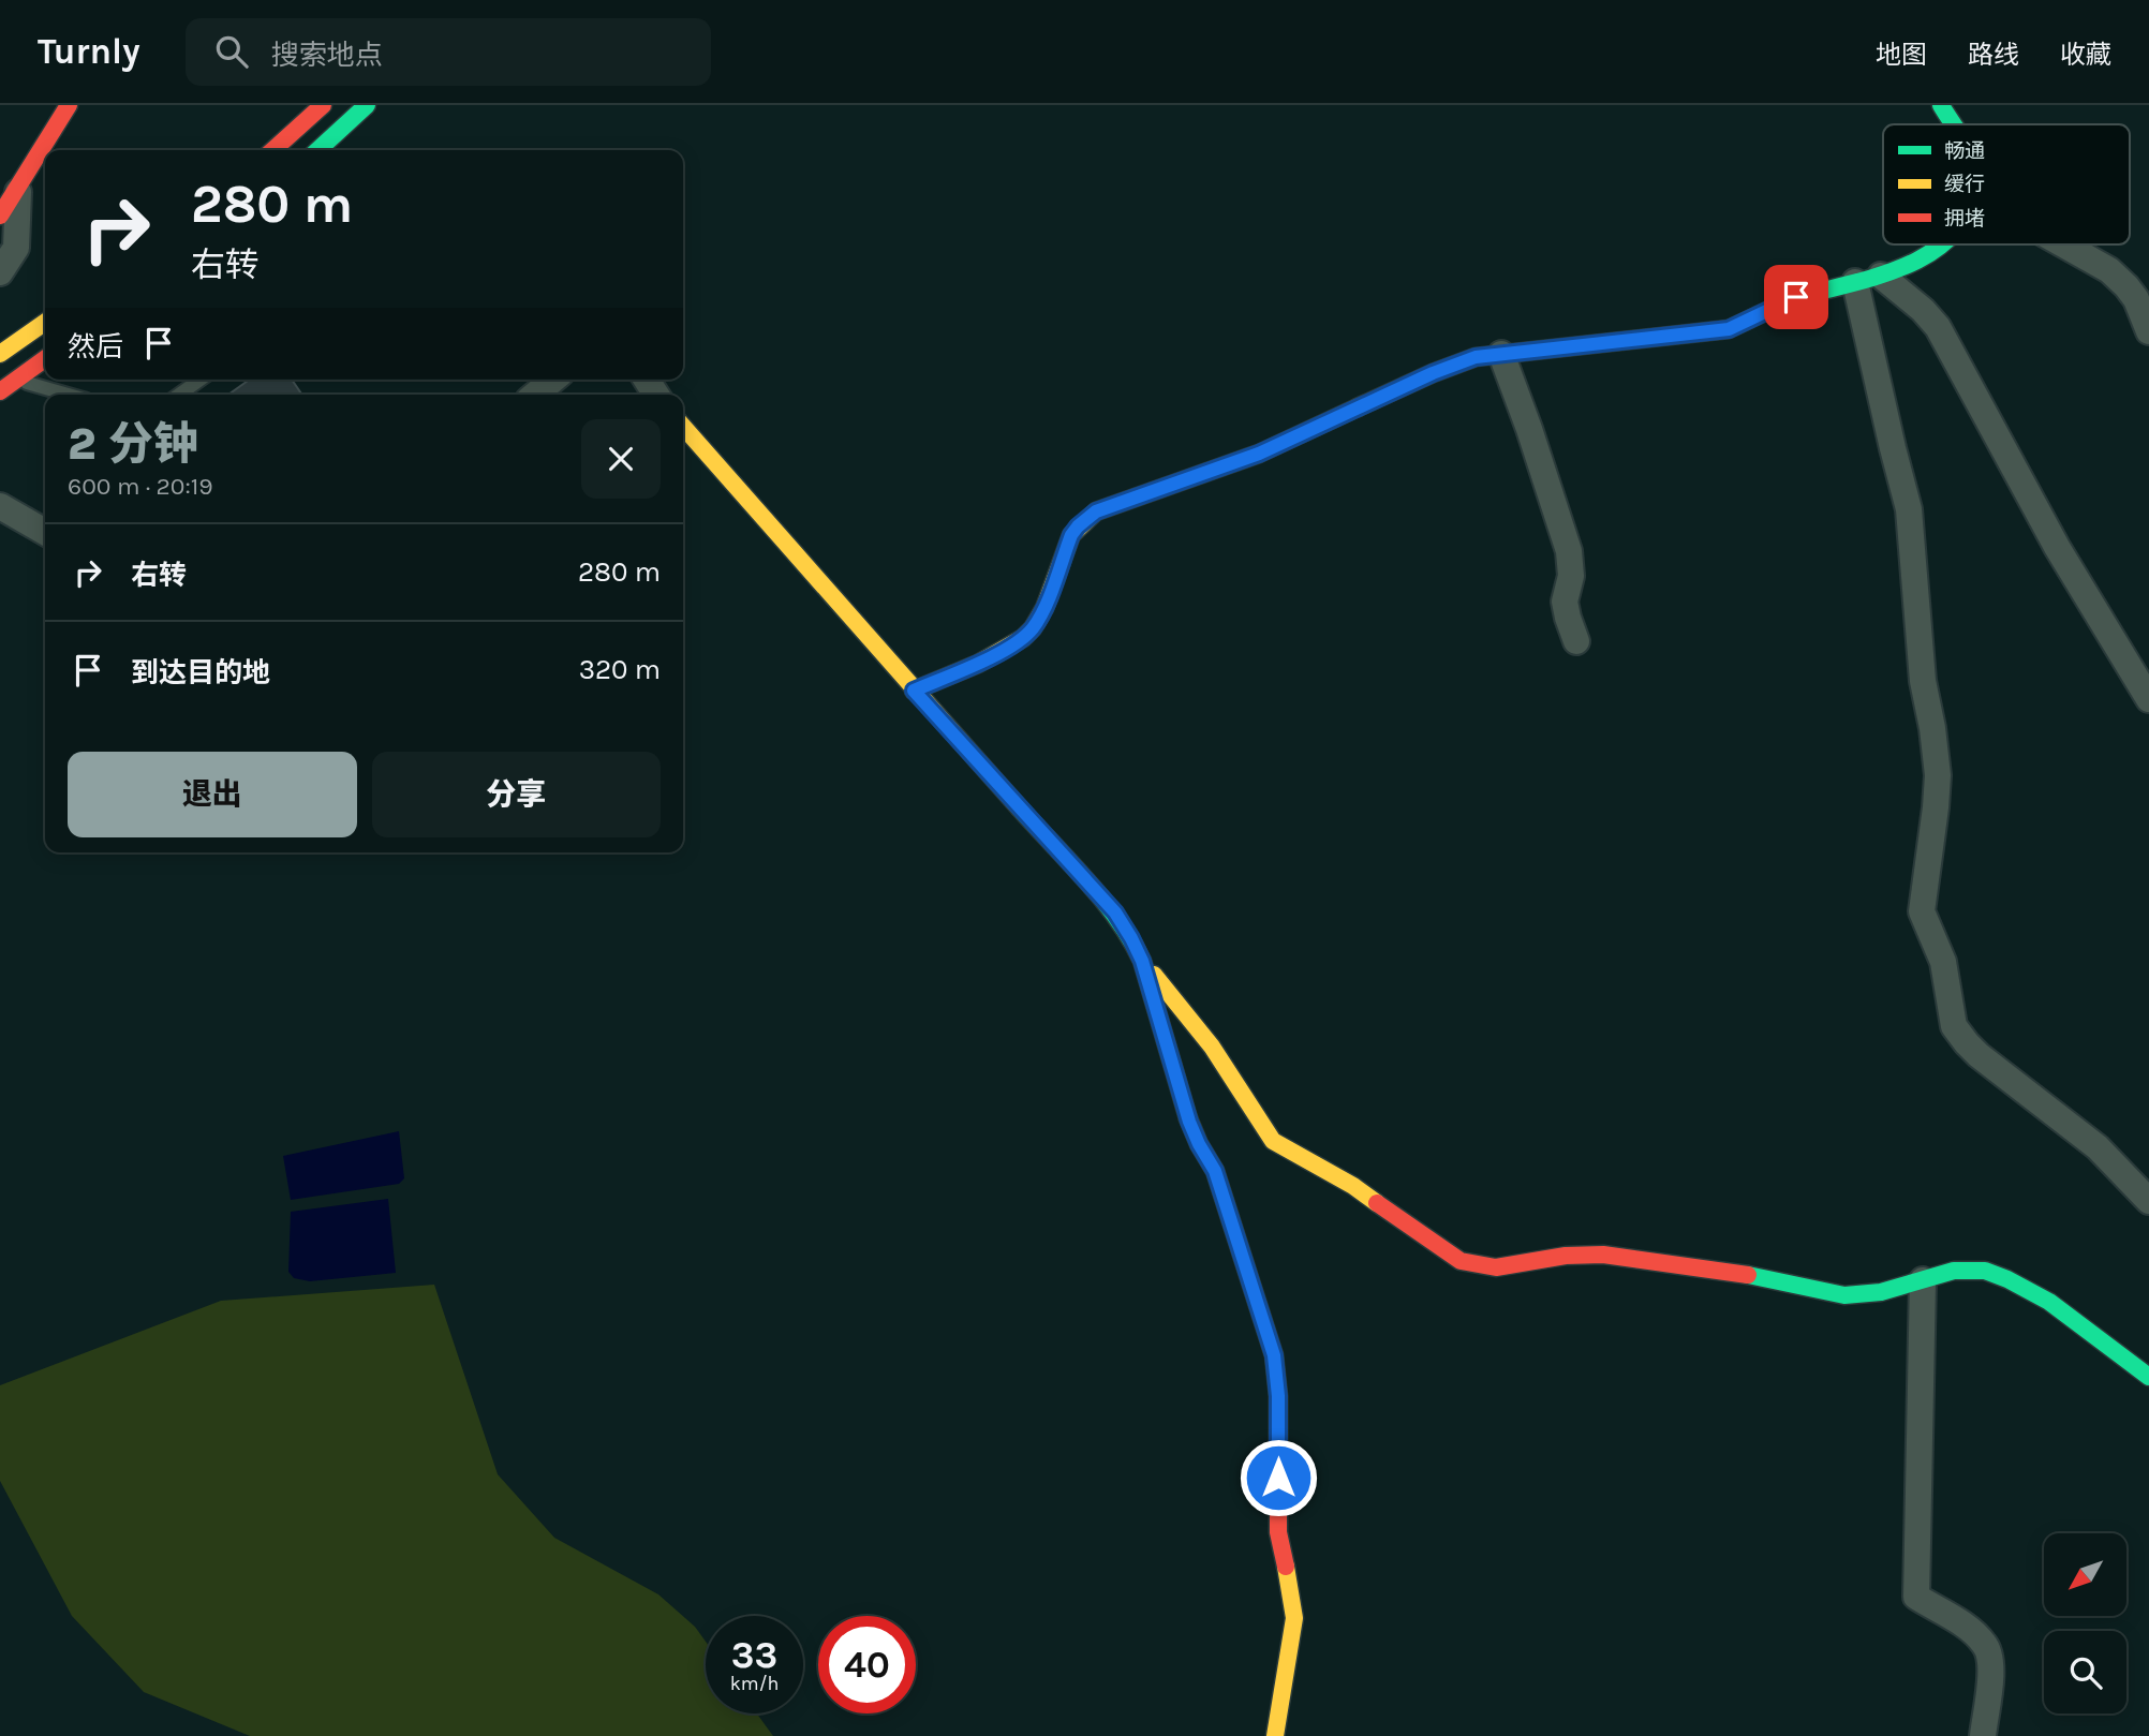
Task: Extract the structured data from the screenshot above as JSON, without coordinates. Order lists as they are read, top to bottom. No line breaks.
{"legend":["畅通","缓行","拥堵"],"north":"bottom left","page":{"header":"Turnly","search":"搜索地点","nav":["地图","路线","收藏"],"turn":["280 m","右转"],"then":"然后","heading":["2 分钟","600 m · 20:19"],"list":[{"name":"右转","value":"280 m"},{"name":"到达目的地","value":"320 m"}],"buttons":["退出","分享"],"speed":"33 km/h","limit":"40"}}
